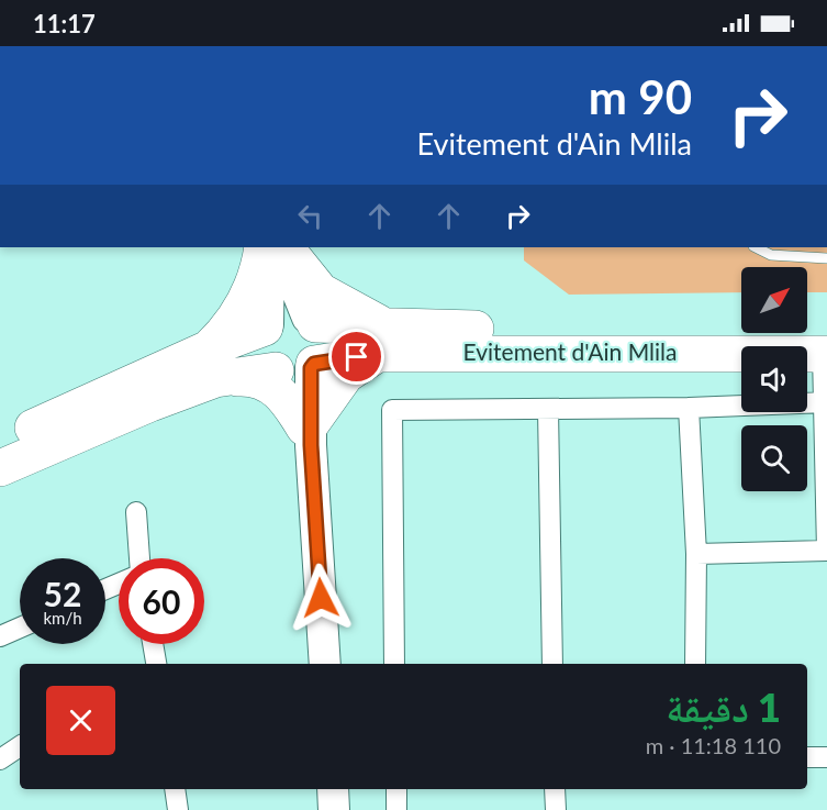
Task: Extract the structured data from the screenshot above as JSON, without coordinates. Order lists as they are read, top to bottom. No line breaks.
{"streets":{"highway":["Evitement d'Ain Mlila"]},"north":"top right","page":{"status":"11:17","turn":["90 m","Evitement d'Ain Mlila"],"speed":"52 km/h","limit":"60","heading":["1 دقيقة","110 m · 11:18"]}}
